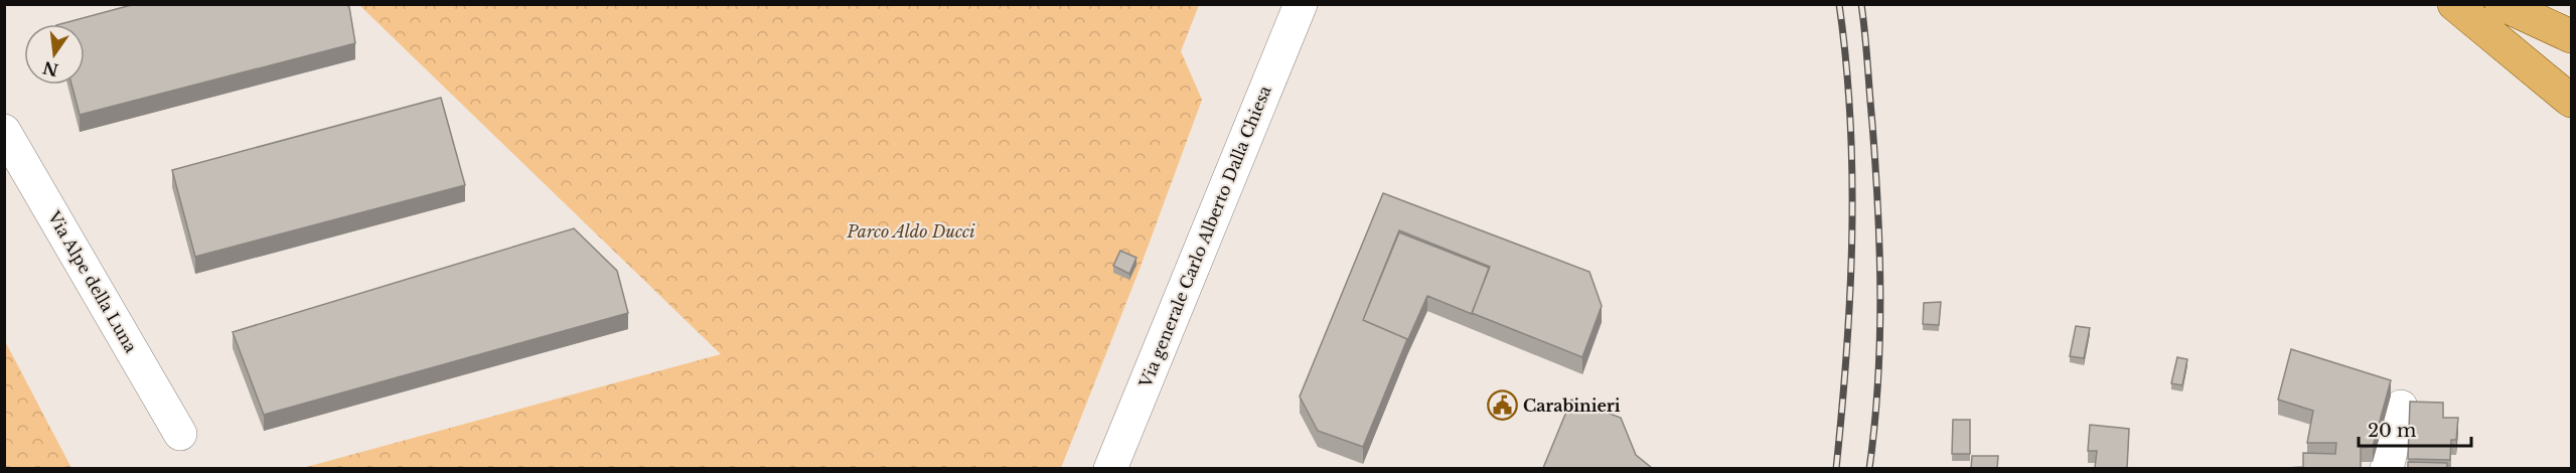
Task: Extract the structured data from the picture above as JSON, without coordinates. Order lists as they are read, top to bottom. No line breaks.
{"streets":{"street":["Via generale Carlo Alberto Dalla Chiesa","Via Alpe della Luna"]},"parks":["Parco Aldo Ducci"],"places":{"public building":["Carabinieri"]},"scale_bar":"20 m","north":"bottom"}
